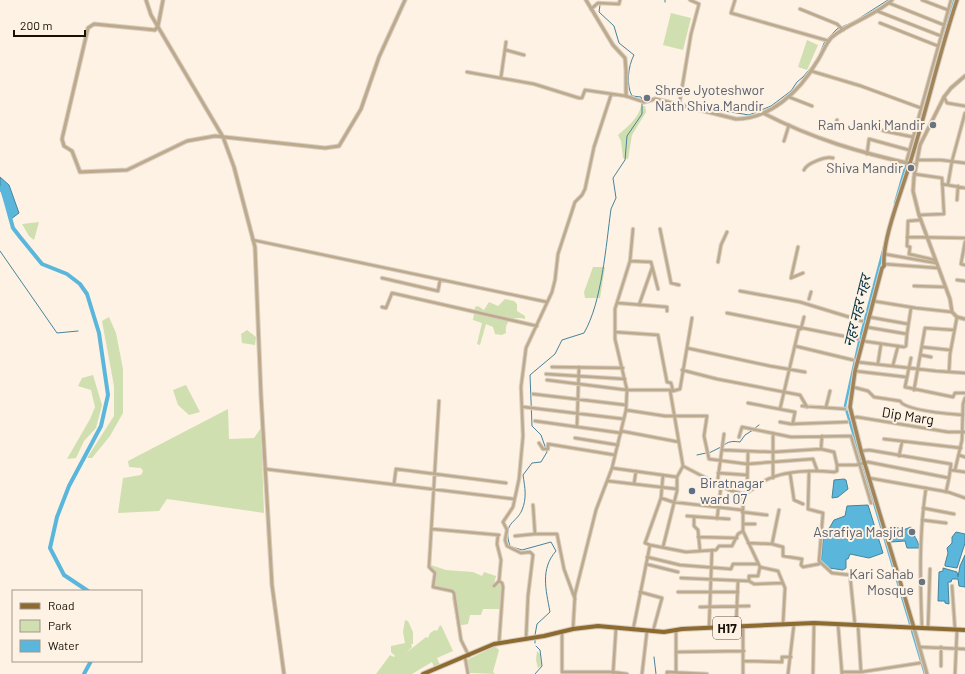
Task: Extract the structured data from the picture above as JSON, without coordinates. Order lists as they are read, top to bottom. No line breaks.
{"streets":{"main road":["H17"],"street":["Dip Marg"]},"water":["नहर नहर नहर"],"places":["Shree Jyoteshwor Nath Shiva Mandir","Ram Janki Mandir","Shiva Mandir","Biratnagar ward 07","Asrafiya Masjid","Kari Sahab Mosque"],"legend":["Road","Park","Water"],"scale_bar":"200 m"}
